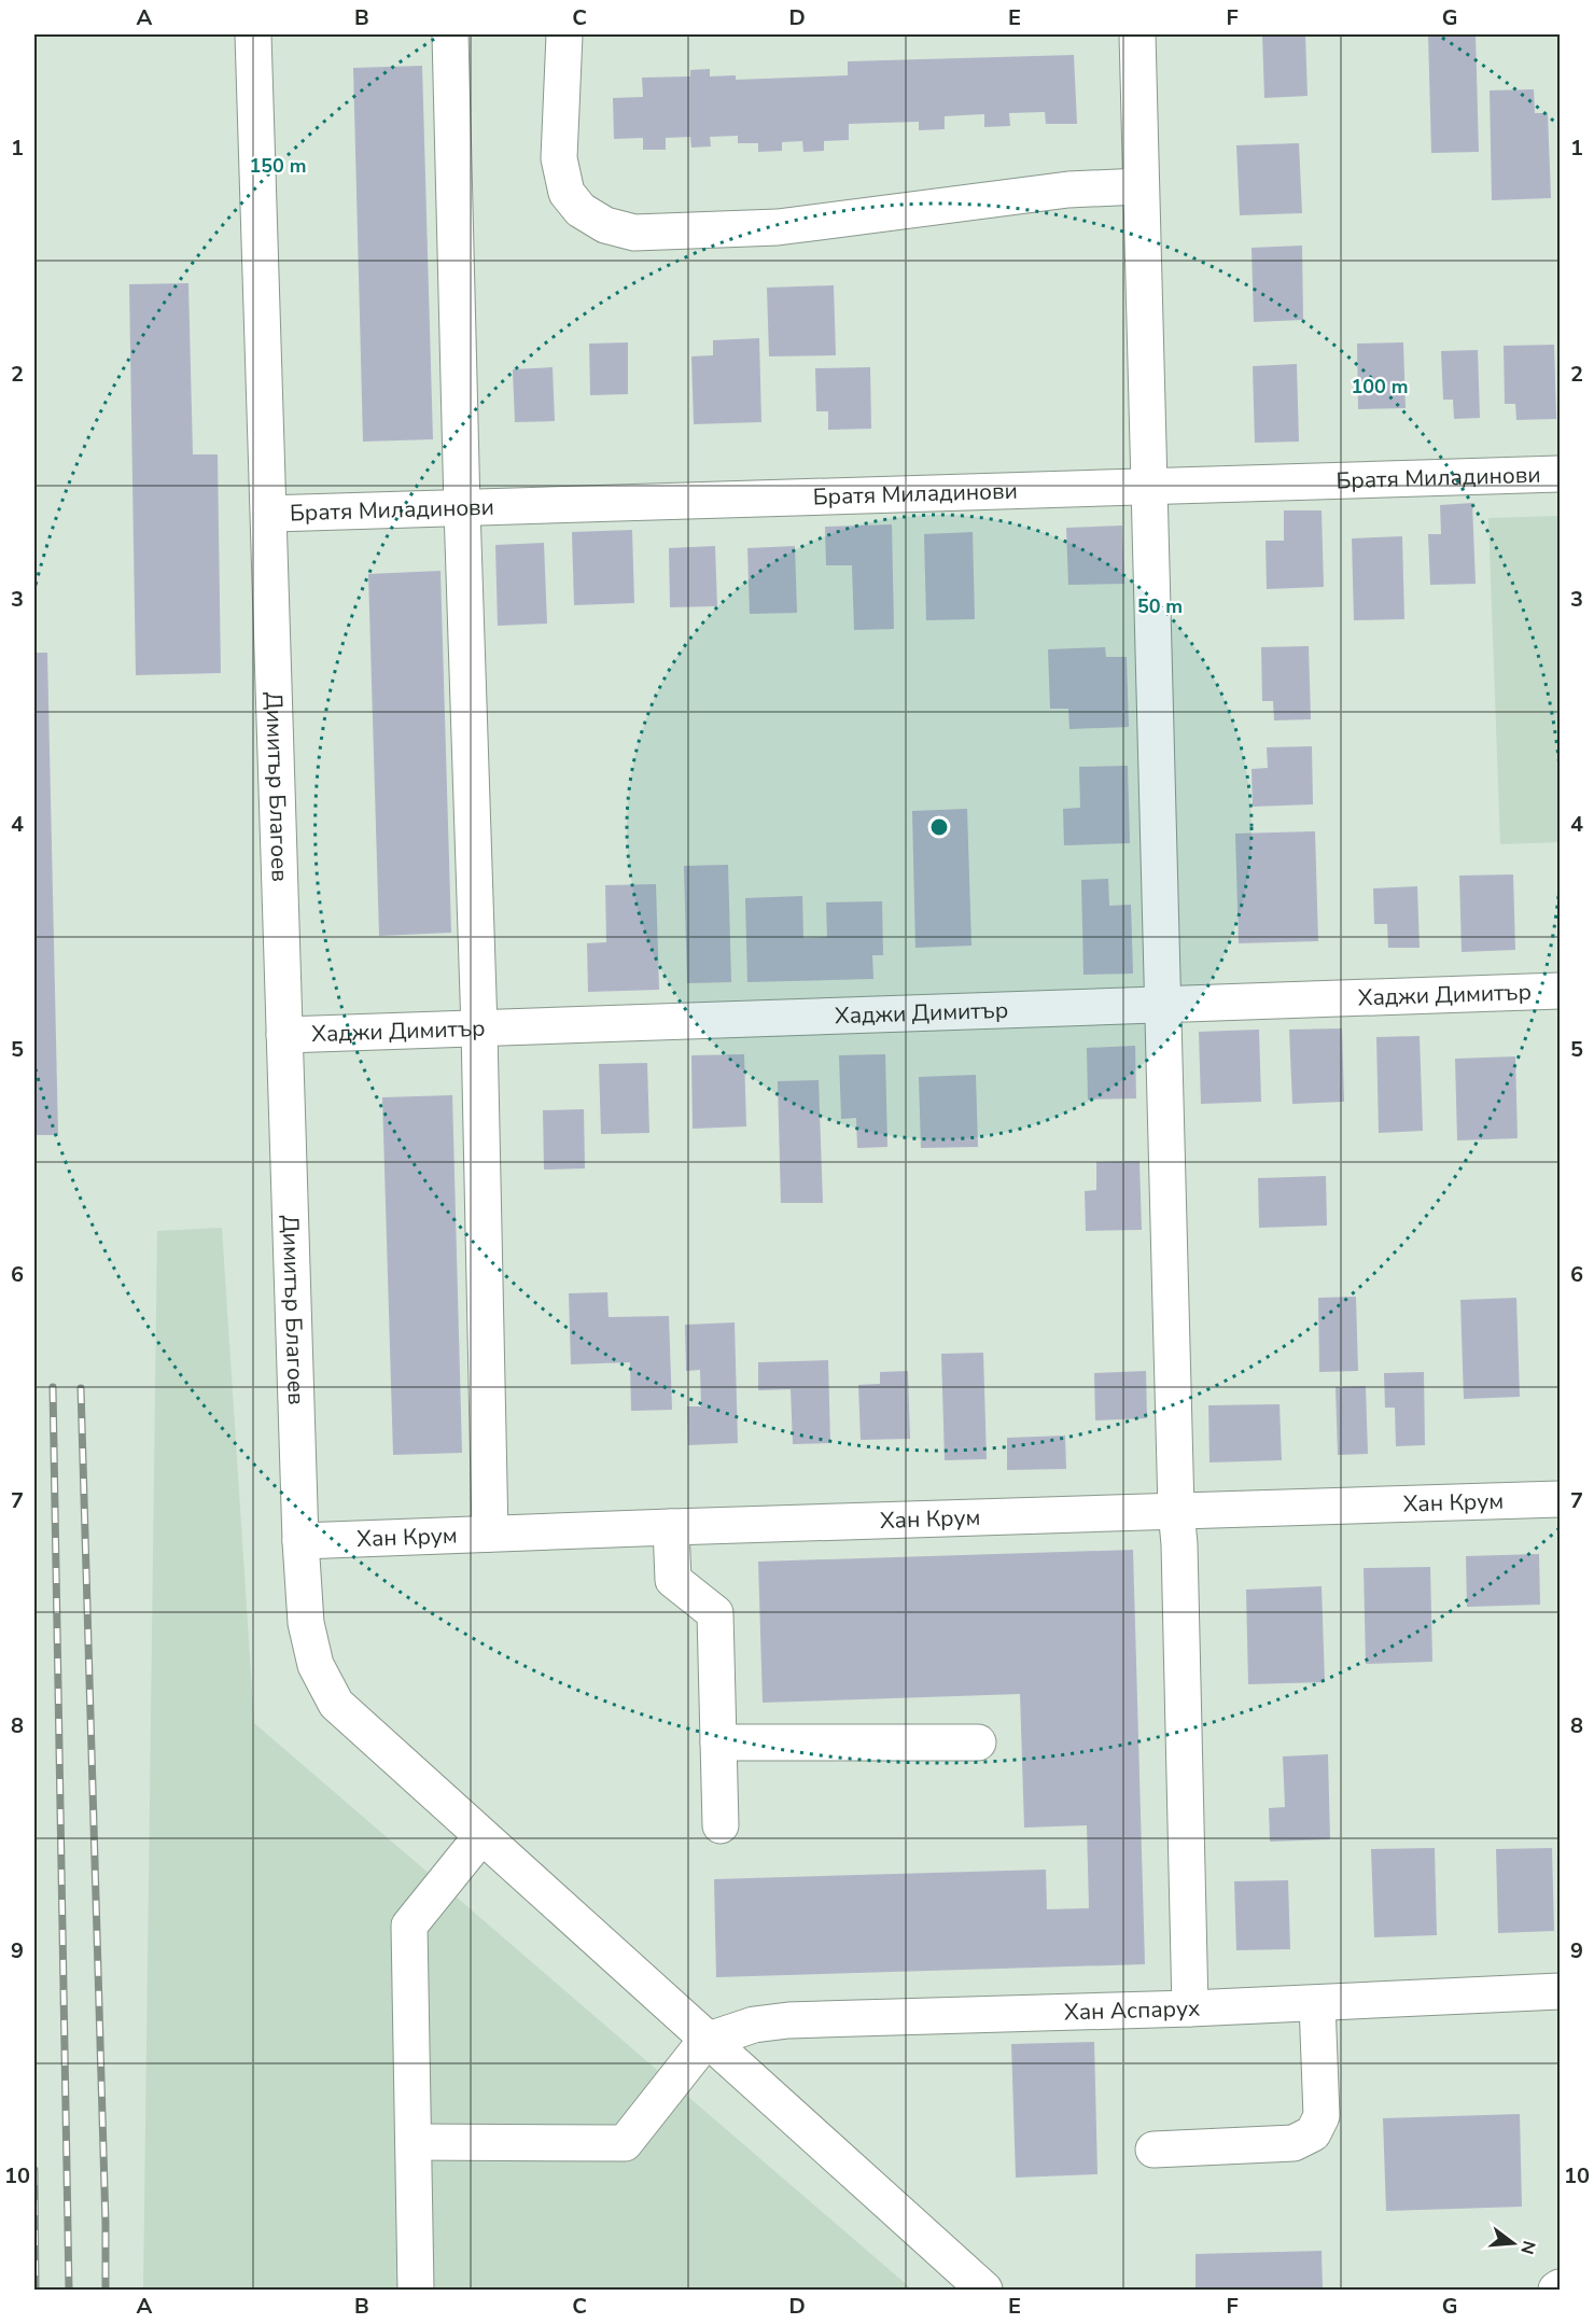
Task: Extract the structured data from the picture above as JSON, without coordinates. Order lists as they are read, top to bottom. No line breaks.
{"streets":{"street":["Братя Миладинови","Димитър Благоев","Хаджи Димитър","Хан Крум","Хан Аспарух"]},"crossings":[["Братя Миладинови","Димитър Благоев"],["Димитър Благоев","Хаджи Димитър"],["Димитър Благоев","Хан Крум"],["Димитър Благоев","Хан Аспарух"]],"north":"right","grid":{"columns":["A","B","C","D","E","F","G"],"rows":["1","2","3","4","5","6","7","8","9","10"]},"rings":["150 m","100 m","50 m"]}
